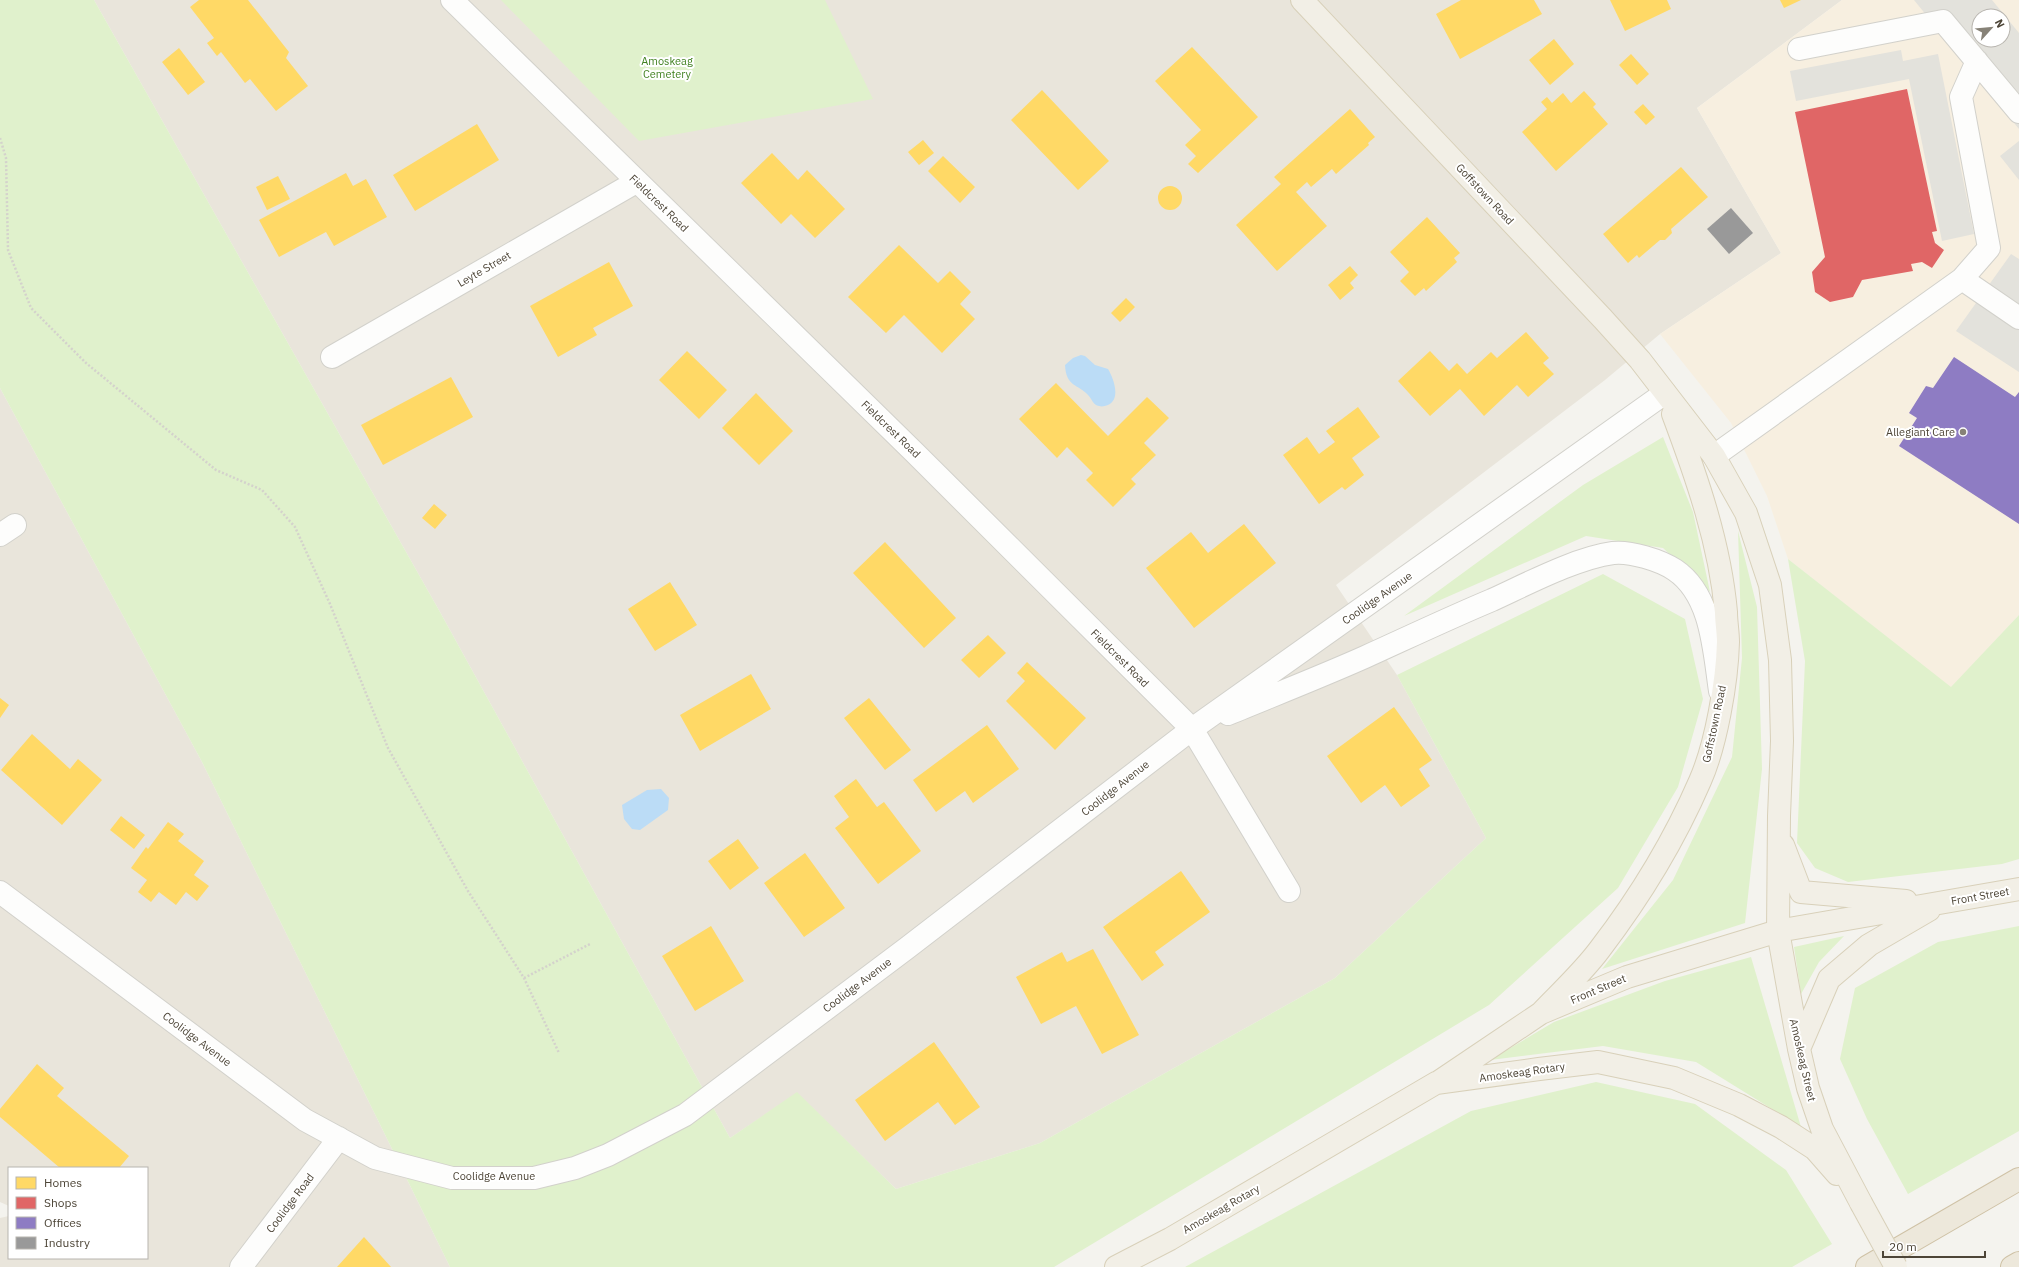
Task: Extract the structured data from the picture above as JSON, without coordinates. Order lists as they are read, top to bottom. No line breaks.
{"streets":{"main road":["Goffstown Road","Front Street","Amoskeag Street","Amoskeag Rotary"],"street":["Fieldcrest Road","Leyte Street","Coolidge Avenue","Coolidge Road"]},"crossings":[["Goffstown Road","Coolidge Avenue"],["Goffstown Road","Front Street"],["Goffstown Road","Amoskeag Street"],["Fieldcrest Road","Leyte Street"],["Fieldcrest Road","Coolidge Avenue"],["Coolidge Avenue","Coolidge Road"],["Front Street","Amoskeag Street"],["Front Street","Amoskeag Rotary"],["Amoskeag Street","Amoskeag Rotary"]],"parks":["Amoskeag Cemetery"],"places":["Allegiant Care"],"legend":["Homes","Shops","Offices","Industry"],"scale_bar":"20 m","north":"top right"}
